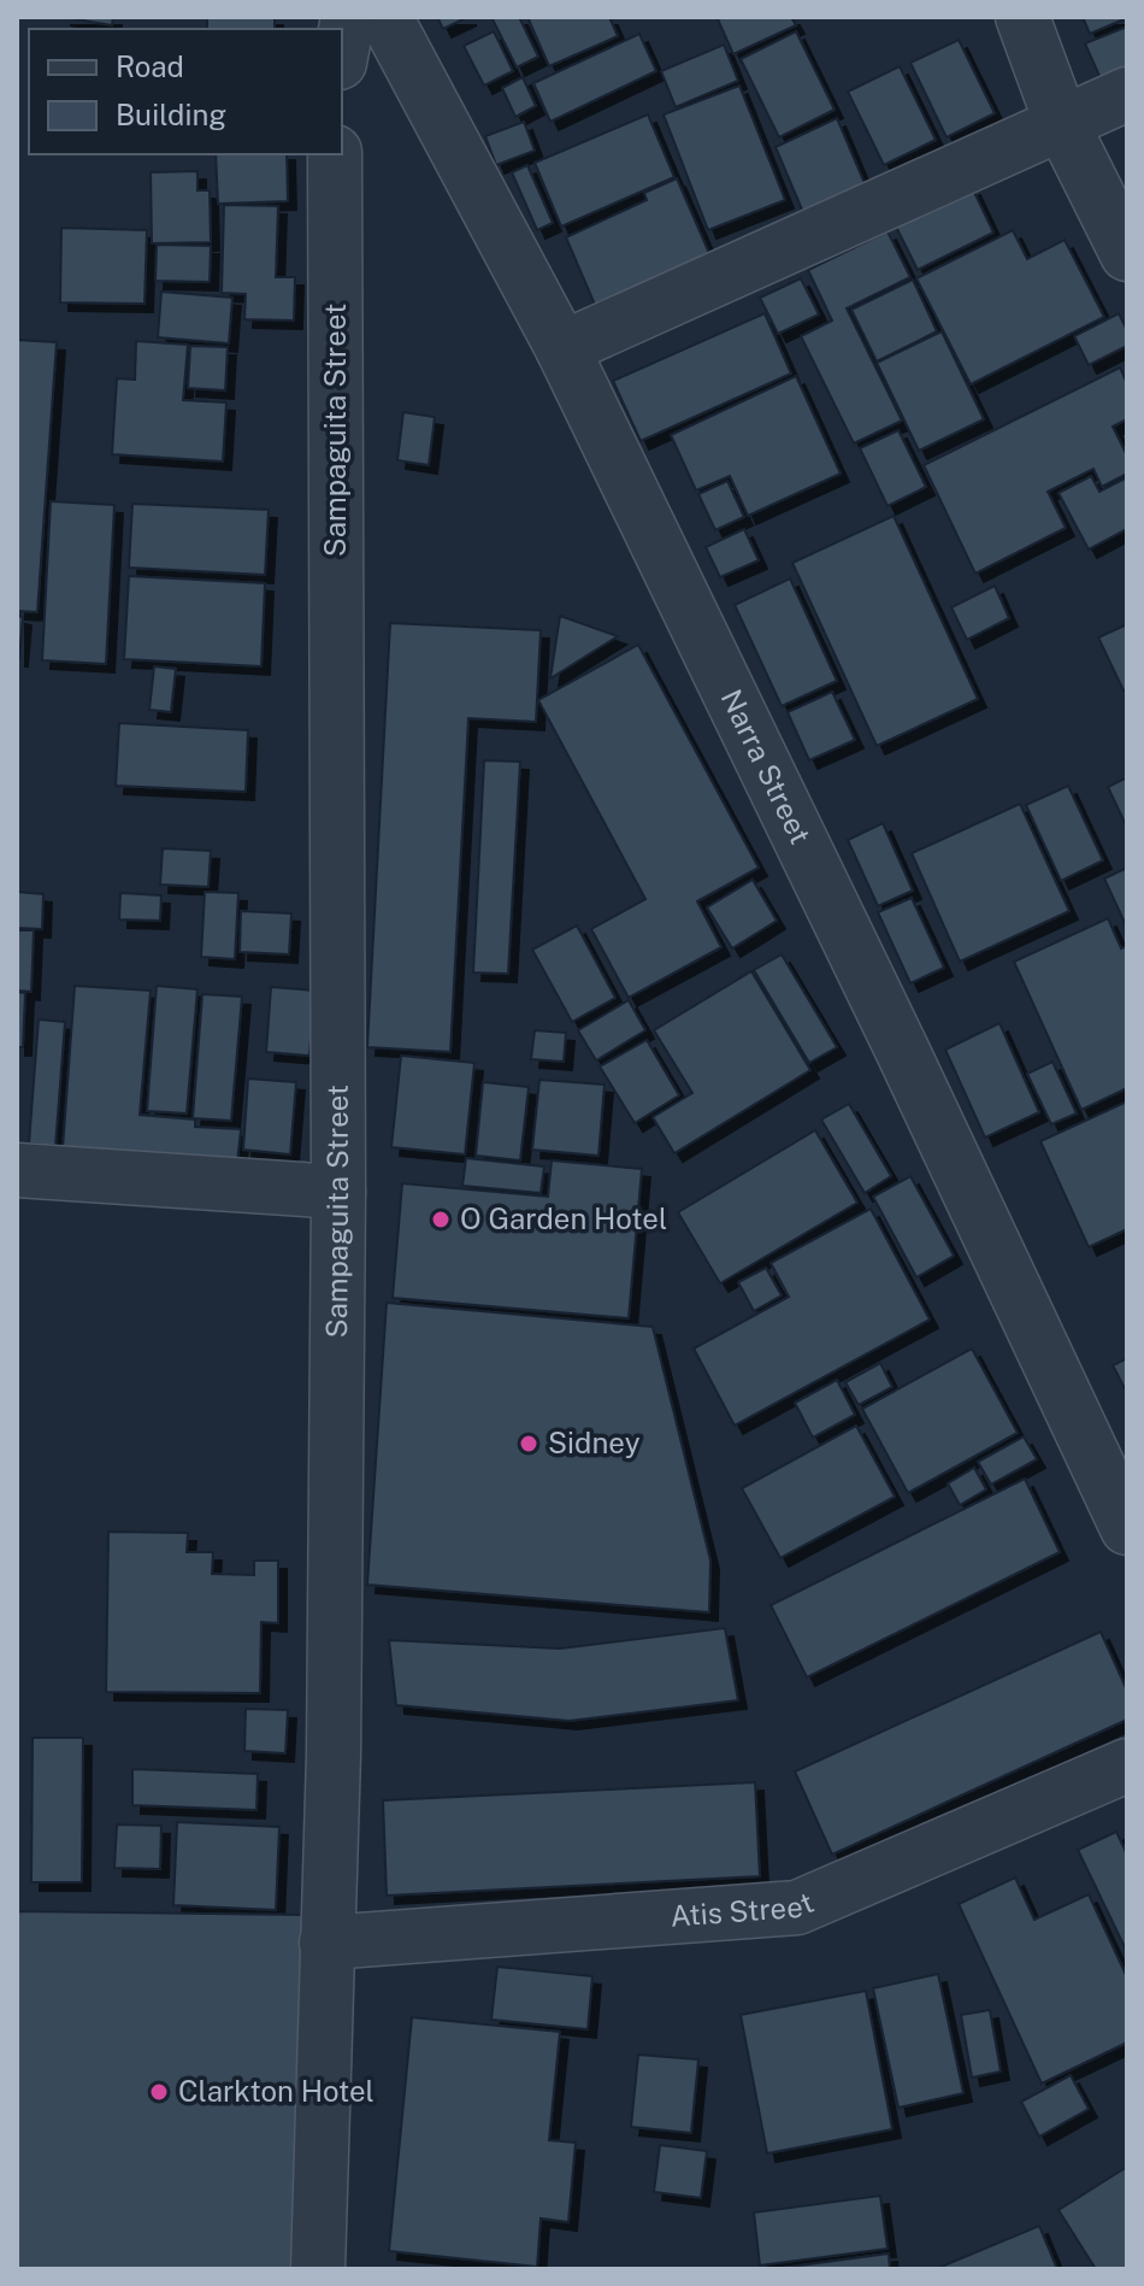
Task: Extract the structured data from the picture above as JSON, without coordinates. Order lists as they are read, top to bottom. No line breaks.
{"streets":{"street":["Sampaguita Street","Narra Street","Atis Street"]},"crossings":[["Sampaguita Street","Atis Street"]],"places":["O Garden Hotel","Sidney","Clarkton Hotel"],"legend":["Road","Building"]}
